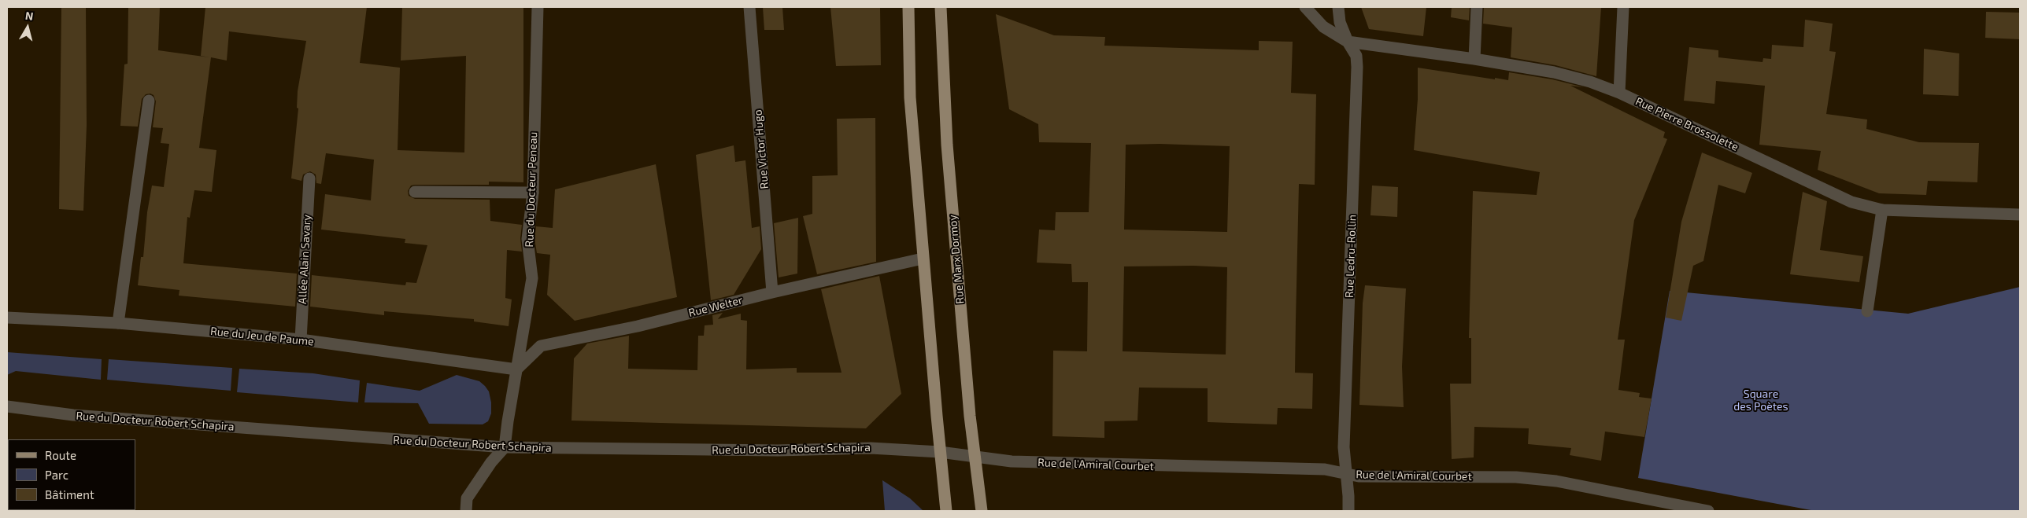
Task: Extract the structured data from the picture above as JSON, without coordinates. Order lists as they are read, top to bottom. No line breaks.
{"streets":{"main road":["Rue Marx Dormoy"],"street":["Rue Pierre Brossolette","Rue Victor Hugo","Rue du Docteur Peneau","Rue Ledru-Rollin","Allée Alain Savary","Rue Welter","Rue du Jeu de Paume","Rue du Docteur Robert Schapira","Rue de l'Amiral Courbet"]},"crossings":[["Rue Pierre Brossolette","Rue Ledru-Rollin"],["Rue Victor Hugo","Rue Welter"],["Rue du Docteur Peneau","Rue Welter"],["Rue du Docteur Peneau","Rue du Jeu de Paume"],["Rue du Docteur Peneau","Rue du Docteur Robert Schapira"],["Rue Ledru-Rollin","Rue de l'Amiral Courbet"],["Allée Alain Savary","Rue du Jeu de Paume"],["Rue Marx Dormoy","Rue du Docteur Robert Schapira"],["Rue Marx Dormoy","Rue de l'Amiral Courbet"],["Rue Welter","Rue du Jeu de Paume"],["Rue du Docteur Robert Schapira","Rue de l'Amiral Courbet"]],"parks":["Square des Poètes"],"legend":["Route","Parc","Bâtiment"],"north":"top"}
